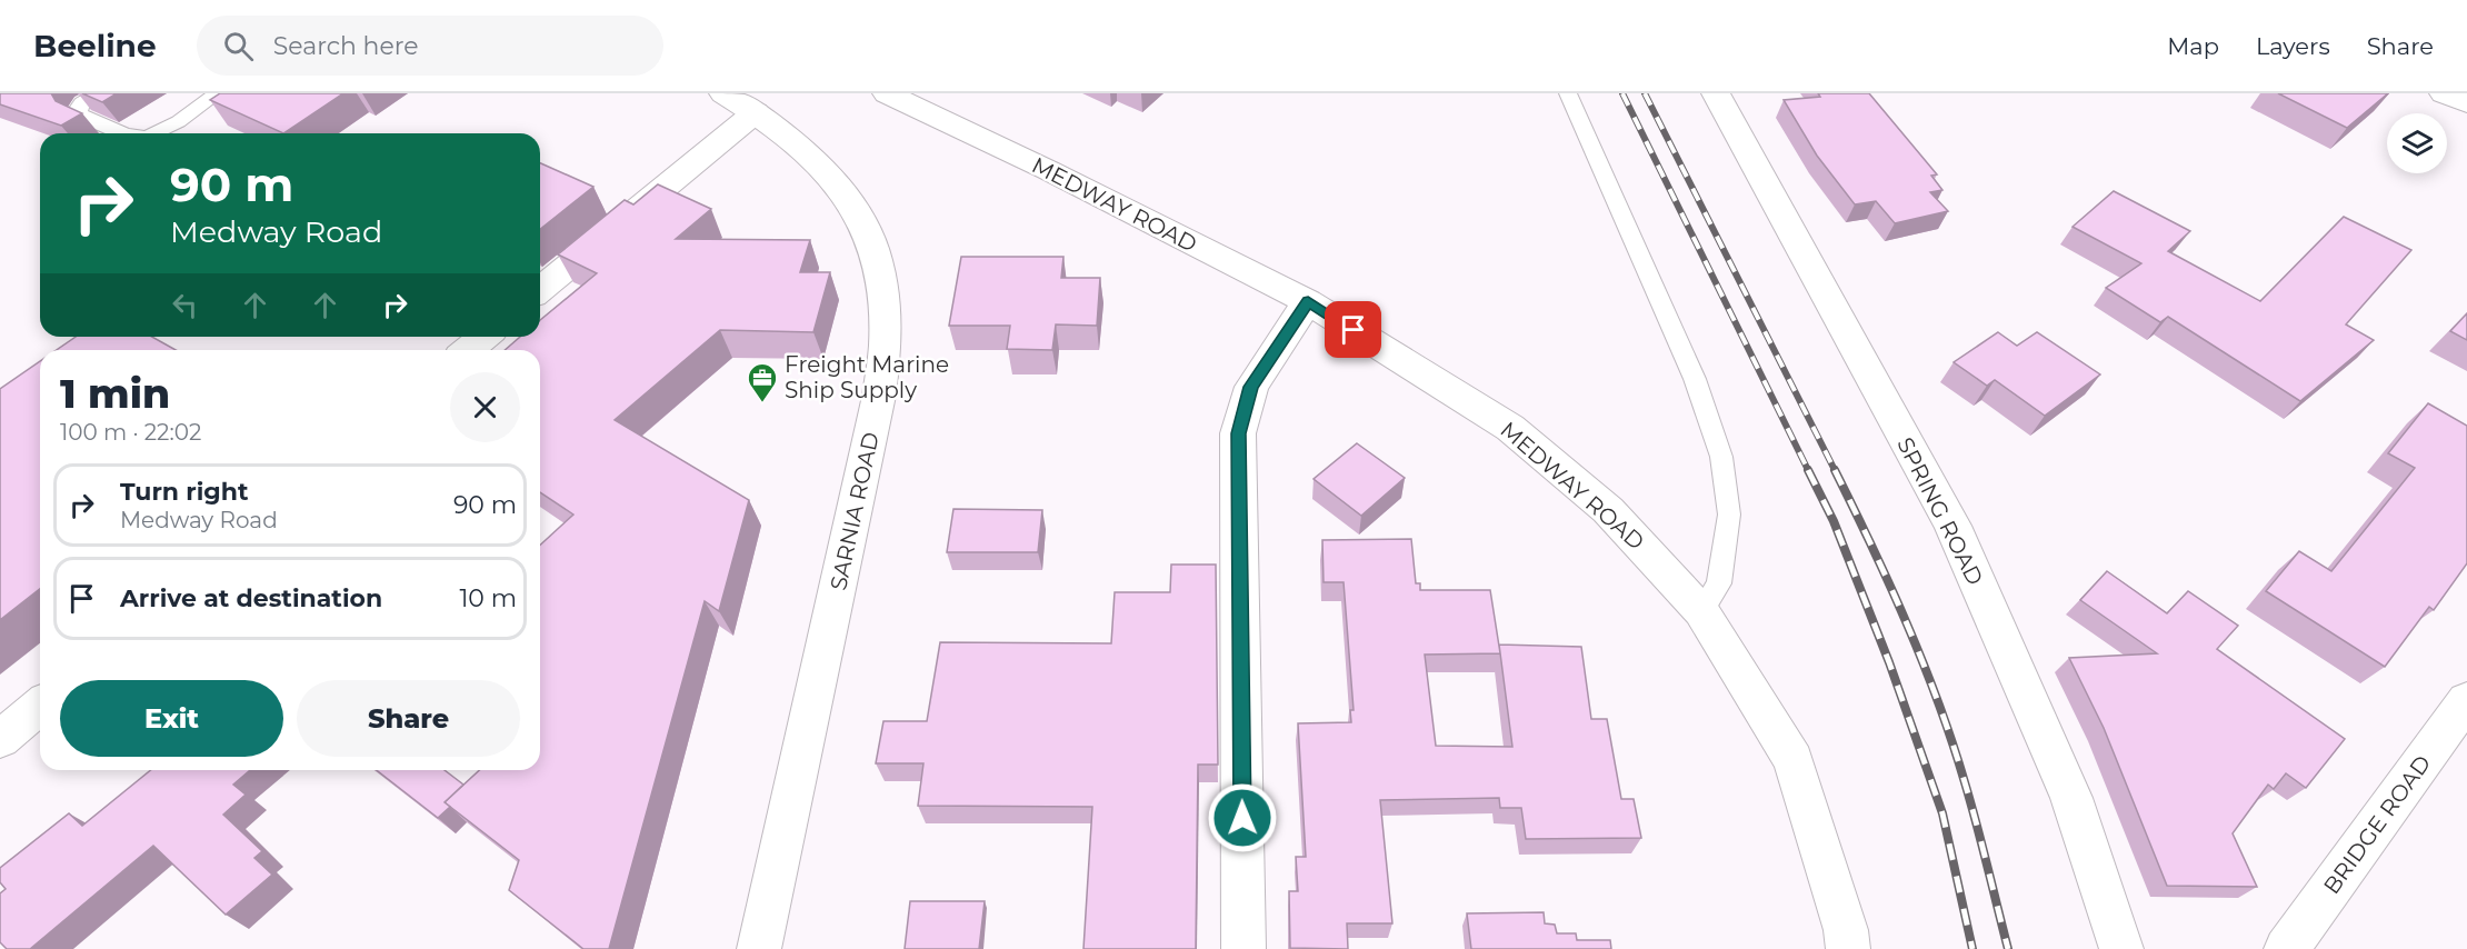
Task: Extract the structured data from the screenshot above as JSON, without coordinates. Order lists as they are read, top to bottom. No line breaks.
{"streets":{"street":["MEDWAY ROAD","SARNIA ROAD","SPRING ROAD","BRIDGE ROAD"]},"places":{"office":["Freight Marine Ship Supply"]},"page":{"header":"Beeline","search":"Search here","nav":["Map","Layers","Share"],"turn":["90 m","Medway Road"],"heading":["1 min","100 m · 22:02"],"list":[{"name":"Turn right","note":"Medway Road","value":"90 m"},{"name":"Arrive at destination","value":"10 m"}],"buttons":["Exit","Share"]}}
